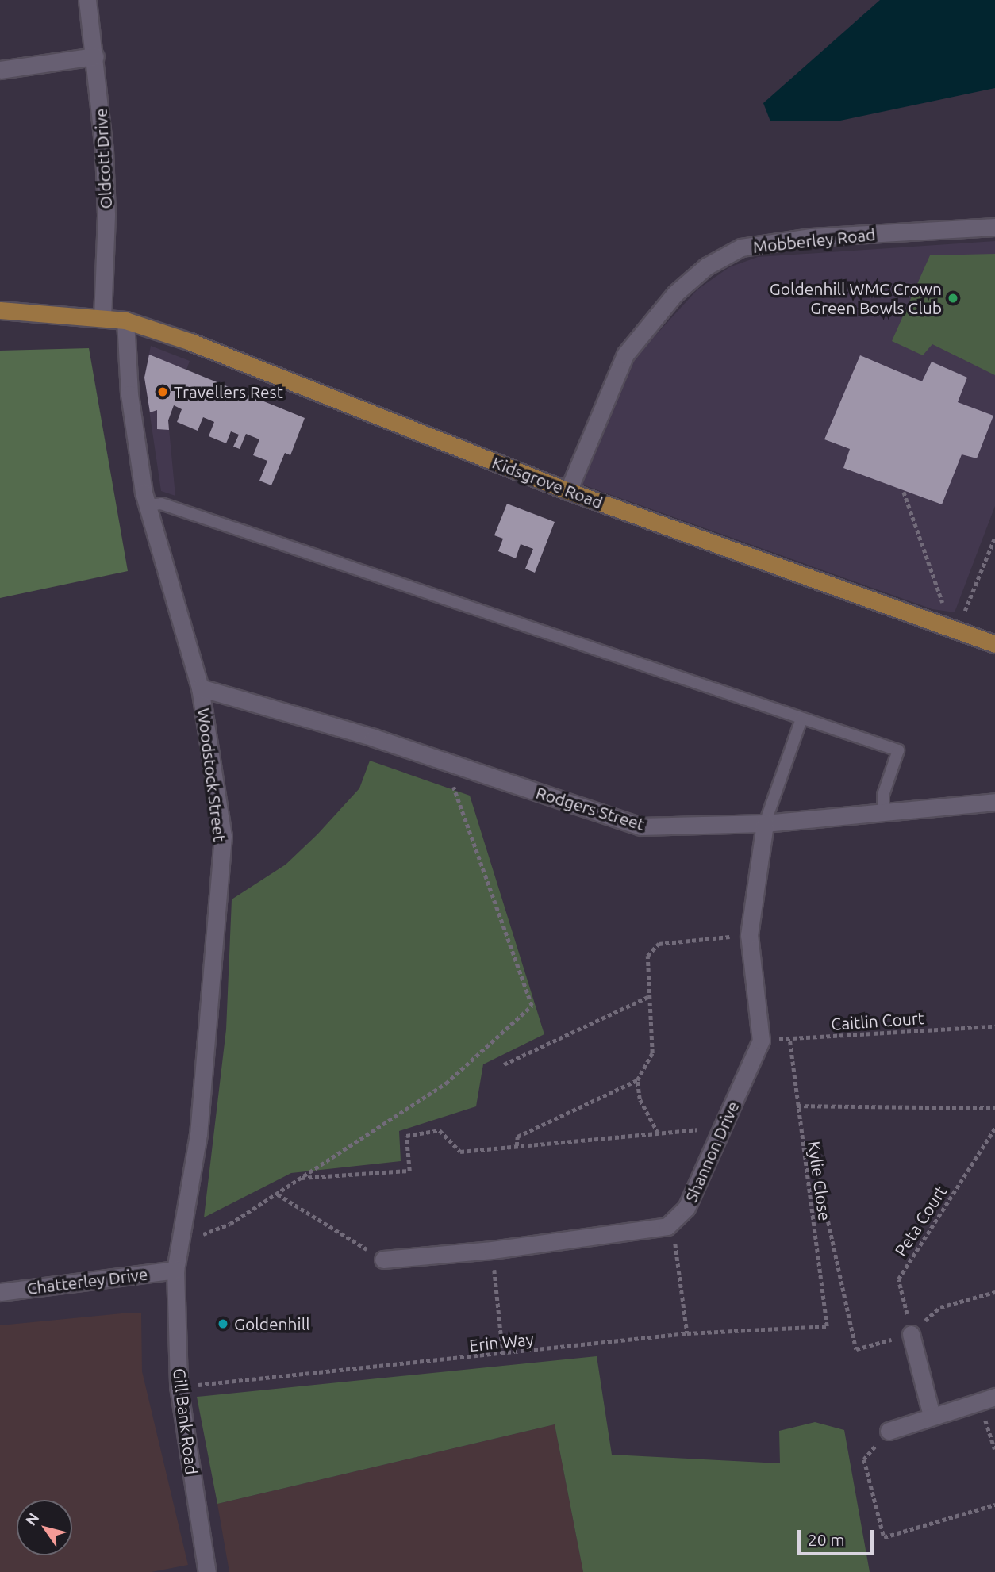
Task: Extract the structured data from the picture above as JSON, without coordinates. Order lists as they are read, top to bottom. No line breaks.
{"streets":{"main road":["Kidsgrove Road"],"street":["Oldcott Drive","Mobberley Road","Woodstock Street","Rodgers Street","Shannon Drive","Chatterley Drive","Gill Bank Road"],"path":["Caitlin Court","Kylie Close","Peta Court","Erin Way"]},"crossings":[["Oldcott Drive","Kidsgrove Road"],["Mobberley Road","Kidsgrove Road"],["Kidsgrove Road","Woodstock Street"],["Woodstock Street","Rodgers Street"],["Woodstock Street","Chatterley Drive"],["Woodstock Street","Gill Bank Road"],["Rodgers Street","Shannon Drive"],["Caitlin Court","Shannon Drive"],["Caitlin Court","Kylie Close"],["Kylie Close","Erin Way"],["Chatterley Drive","Gill Bank Road"],["Erin Way","Gill Bank Road"]],"places":["Goldenhill WMC Crown Green Bowls Club","Travellers Rest","Goldenhill"],"scale_bar":"20 m","north":"top left"}
